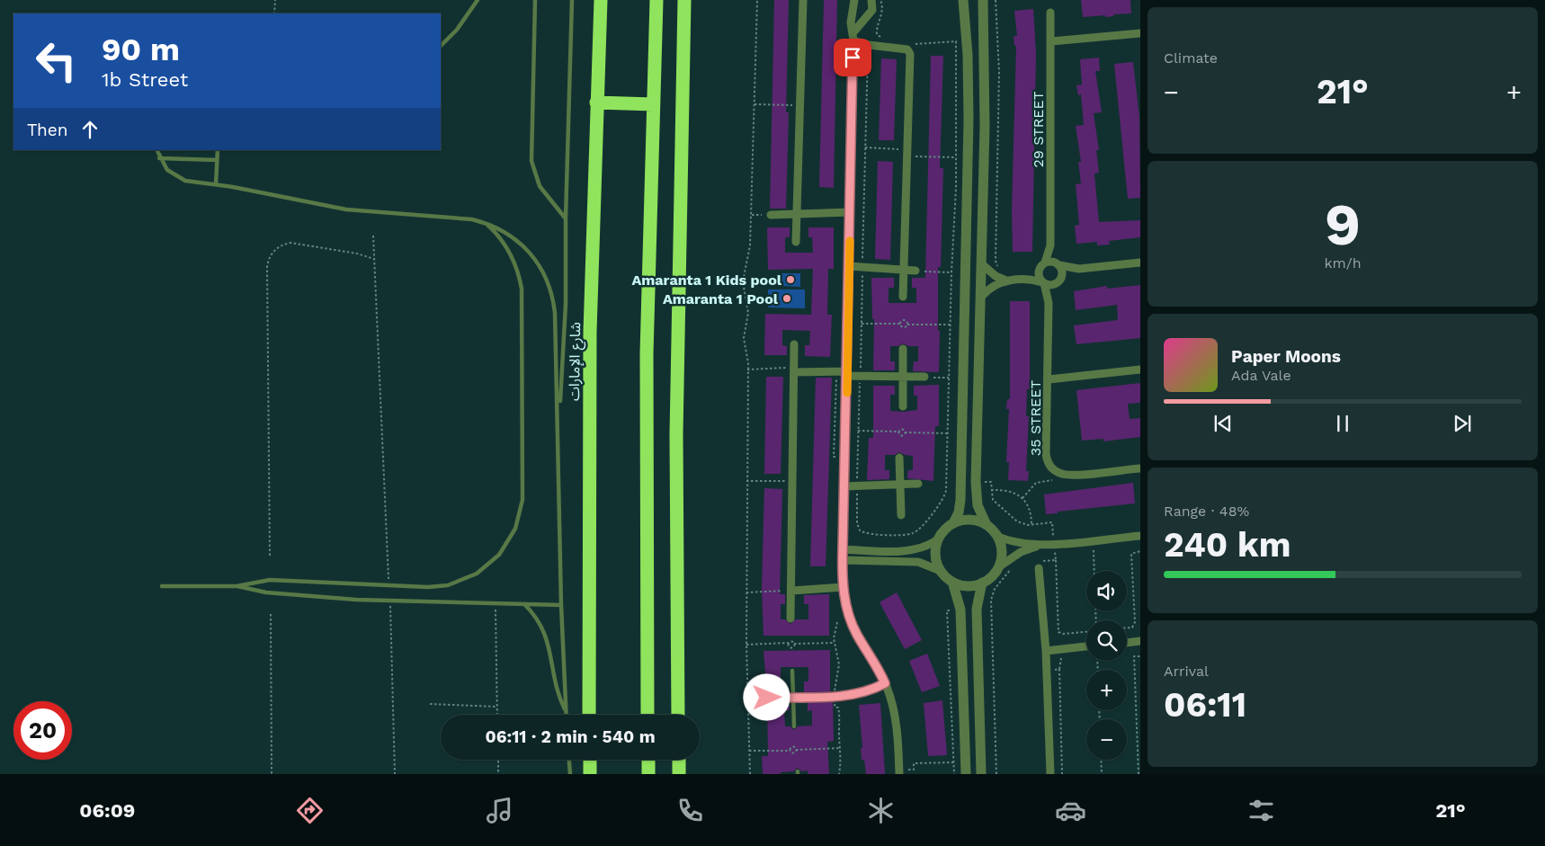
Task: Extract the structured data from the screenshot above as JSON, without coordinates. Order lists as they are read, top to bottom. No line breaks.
{"streets":{"highway":["شارع الإمارات"],"street":["29 STREET","35 STREET"]},"places":["Amaranta 1 Kids pool","Amaranta 1 Pool"],"page":{"tile":["Climate",["9","km/h"],["Range · 48%","240 km"],["Arrival","06:11"]],"turn":["90 m","1b Street"],"heat":["−","21°","+"],"then":"Then","song":["Paper Moons","Ada Vale"],"map_buttons":["+","−"],"limit":"20","trip":"06:11 · 2 min · 540 m","tabs":["06:09","21°"]}}
